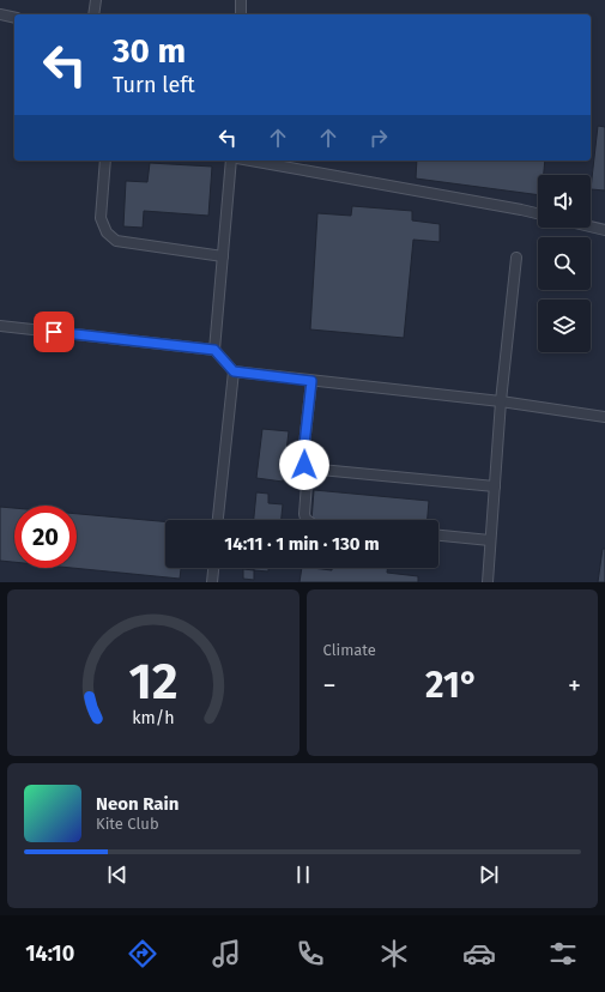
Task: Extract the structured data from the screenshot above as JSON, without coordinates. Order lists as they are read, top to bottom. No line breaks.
{"page":{"turn":["30 m","Turn left"],"limit":"20","trip":"14:11 · 1 min · 130 m","tile":"Climate","heat":["−","21°","+"],"song":["Neon Rain","Kite Club"],"tabs":"14:10","gauge":["12","km/h"]}}
